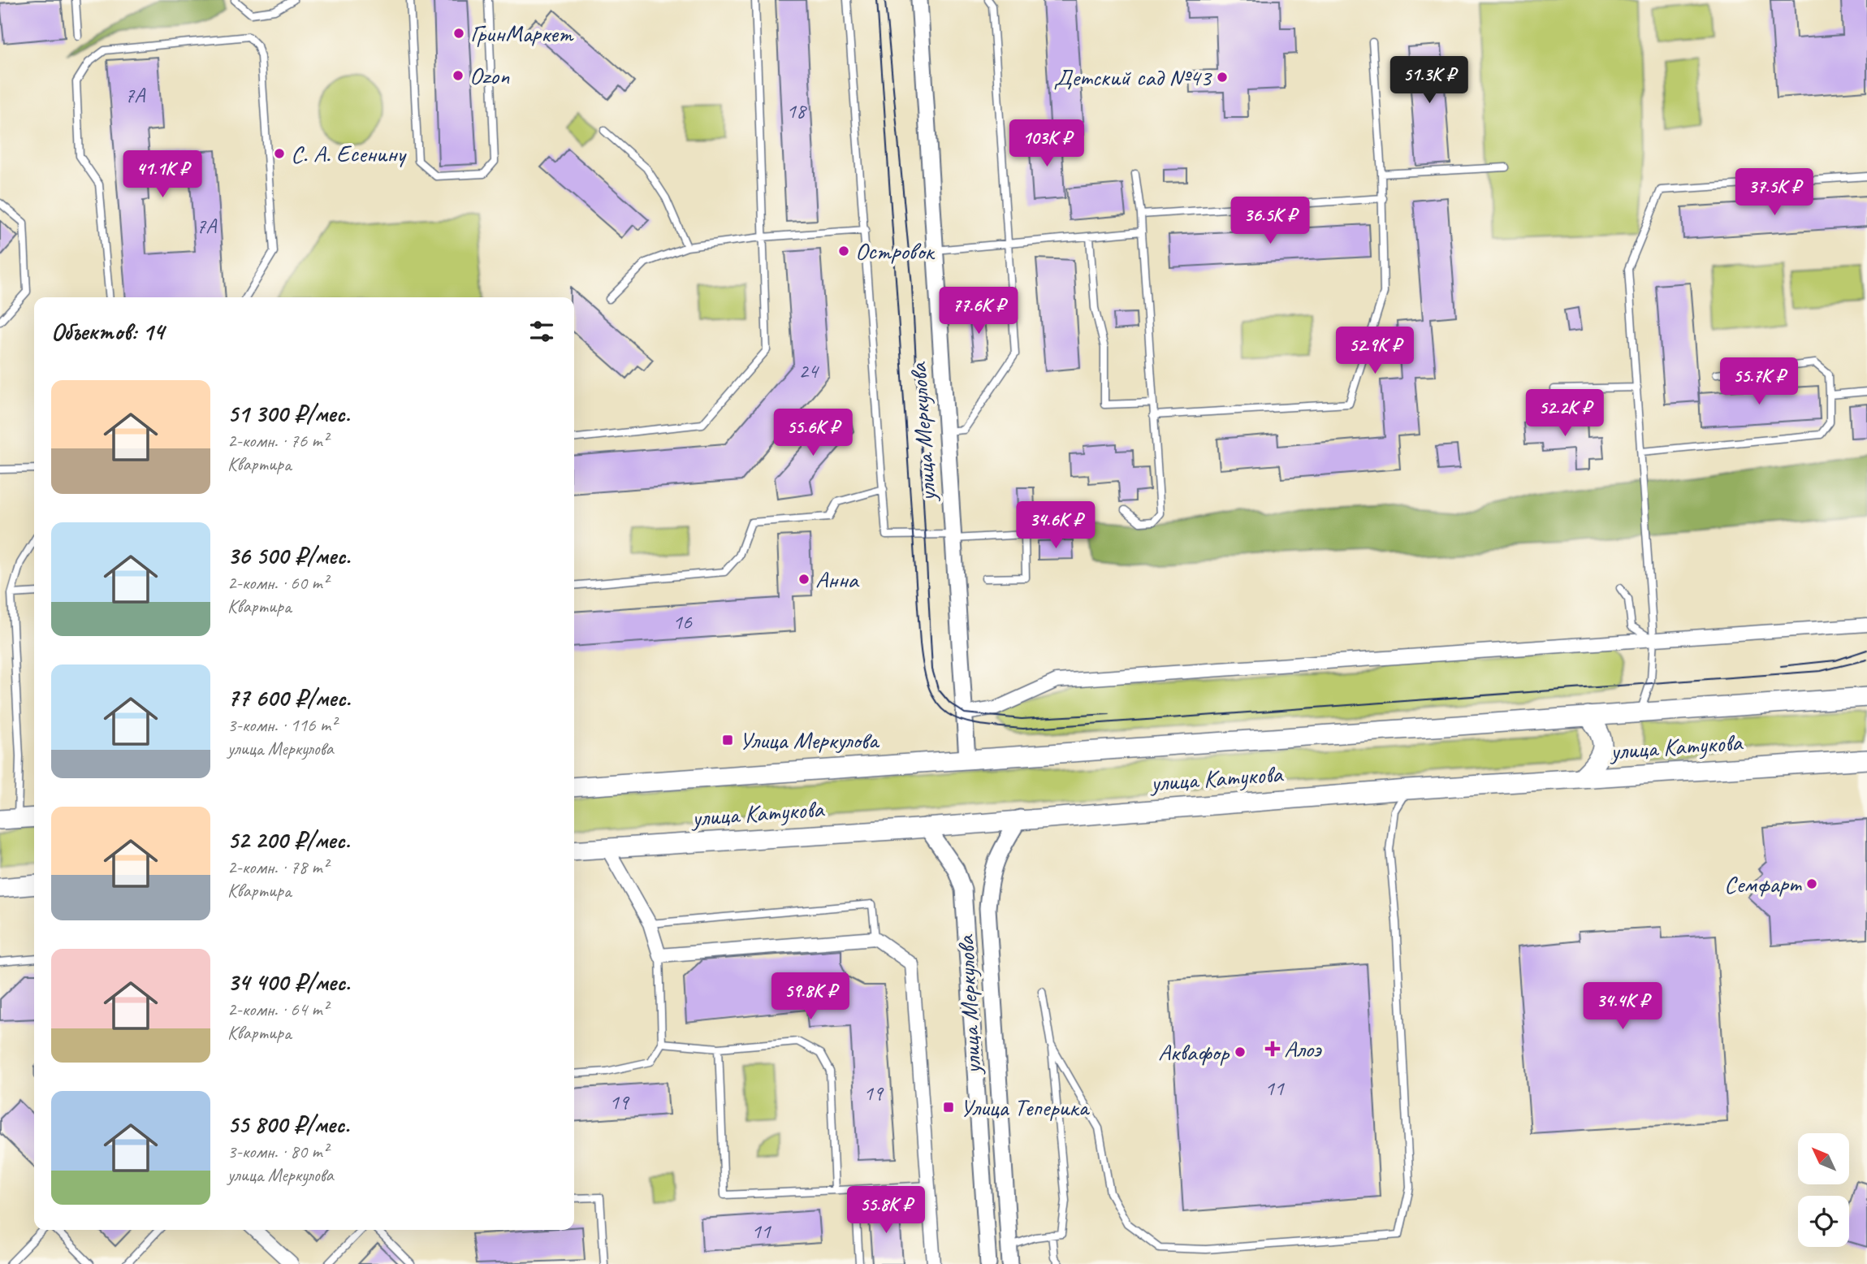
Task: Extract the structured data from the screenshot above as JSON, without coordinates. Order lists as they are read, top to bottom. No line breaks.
{"streets":{"main road":["улица Катукова"],"street":["улица Меркулова"]},"crossings":[["улица Меркулова","улица Катукова"]],"places":{"other":["ГринМаркет","Ozon","Детский сад №43","С. А. Есенину","Островок","Анна","Семфарт","Аквафор"],"transit":["Улица Меркулова","Улица Теперика"],"health":["Алоэ"]},"house_numbers":["7А","18","7А","24","16","11","19","19","11"],"north":"top left","page":{"price":["51.3K ₽","103K ₽","41.1K ₽","37.5K ₽","36.5K ₽","77.6K ₽","52.9K ₽","55.7K ₽","52.2K ₽","55.6K ₽","34.6K ₽","59.8K ₽","34.4K ₽","55.8K ₽"],"heading":"Объектов: 14","list":[{"name":"51 300 ₽/мес.","note":"2-комн. · 76 m² · Квартира"},{"name":"36 500 ₽/мес.","note":"2-комн. · 60 m² · Квартира"},{"name":"77 600 ₽/мес.","note":"3-комн. · 116 m² · улица Меркулова"},{"name":"52 200 ₽/мес.","note":"2-комн. · 78 m² · Квартира"},{"name":"34 400 ₽/мес.","note":"2-комн. · 64 m² · Квартира"},{"name":"55 800 ₽/мес.","note":"3-комн. · 80 m² · улица Меркулова"}]}}
